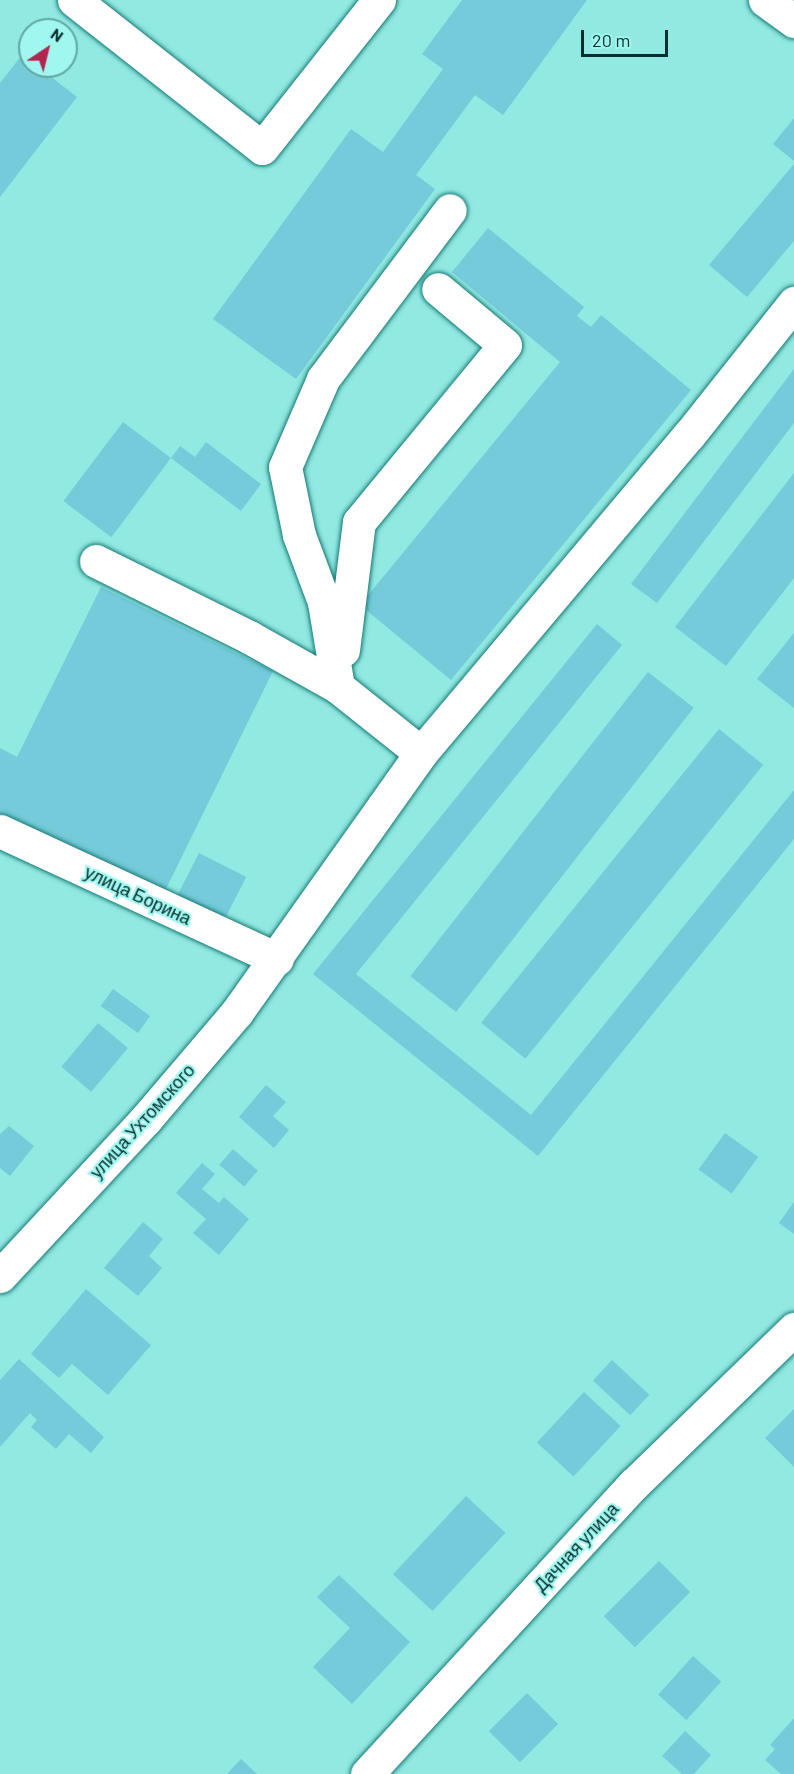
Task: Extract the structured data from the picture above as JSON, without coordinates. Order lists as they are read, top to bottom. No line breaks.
{"streets":{"street":["улица Борина","улица Ухтомского","Дачная улица"]},"crossings":[["улица Борина","улица Ухтомского"]],"scale_bar":"20 m","north":"top right"}
